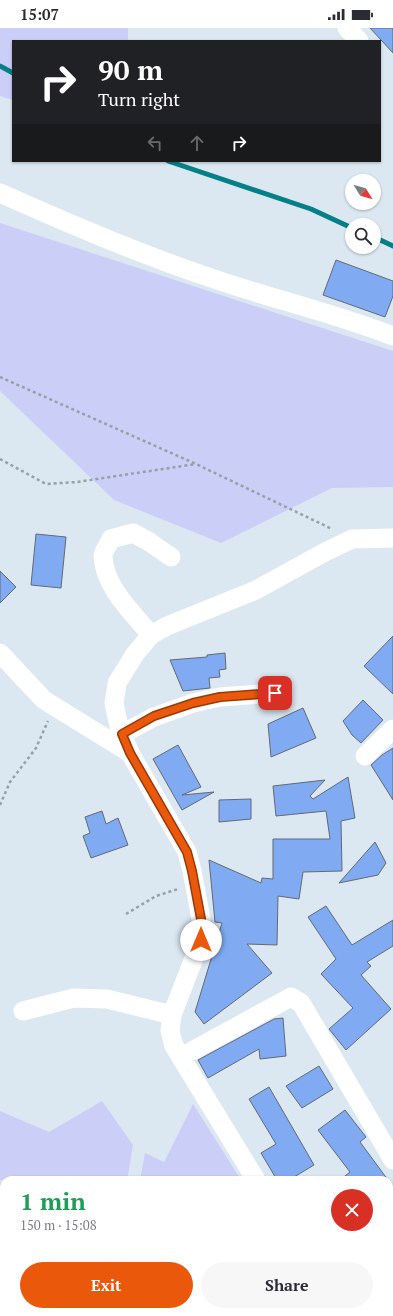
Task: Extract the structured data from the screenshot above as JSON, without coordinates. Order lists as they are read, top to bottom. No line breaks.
{"north":"bottom right","page":{"status":"15:07","turn":["90 m","Turn right"],"heading":["1 min","150 m · 15:08"],"buttons":["Exit","Share"]}}
